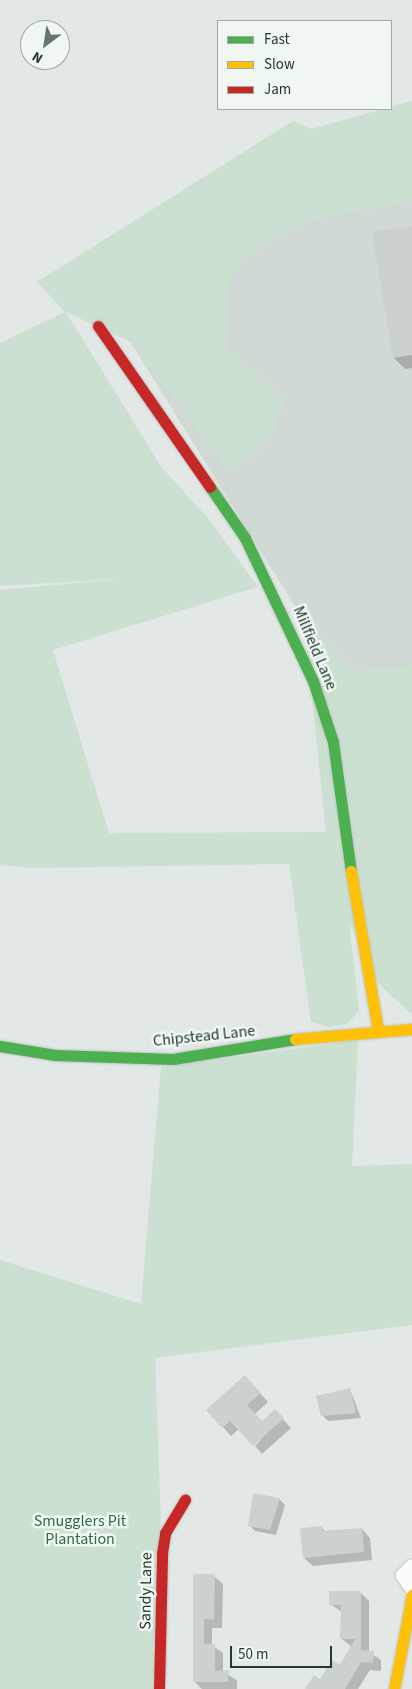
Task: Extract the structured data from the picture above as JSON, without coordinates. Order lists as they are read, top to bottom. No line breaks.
{"streets":{"street":["Millfield Lane","Chipstead Lane","Sandy Lane"]},"crossings":[["Millfield Lane","Chipstead Lane"]],"parks":["Smugglers Pit Plantation"],"legend":["Fast","Slow","Jam"],"scale_bar":"50 m","north":"bottom left"}
